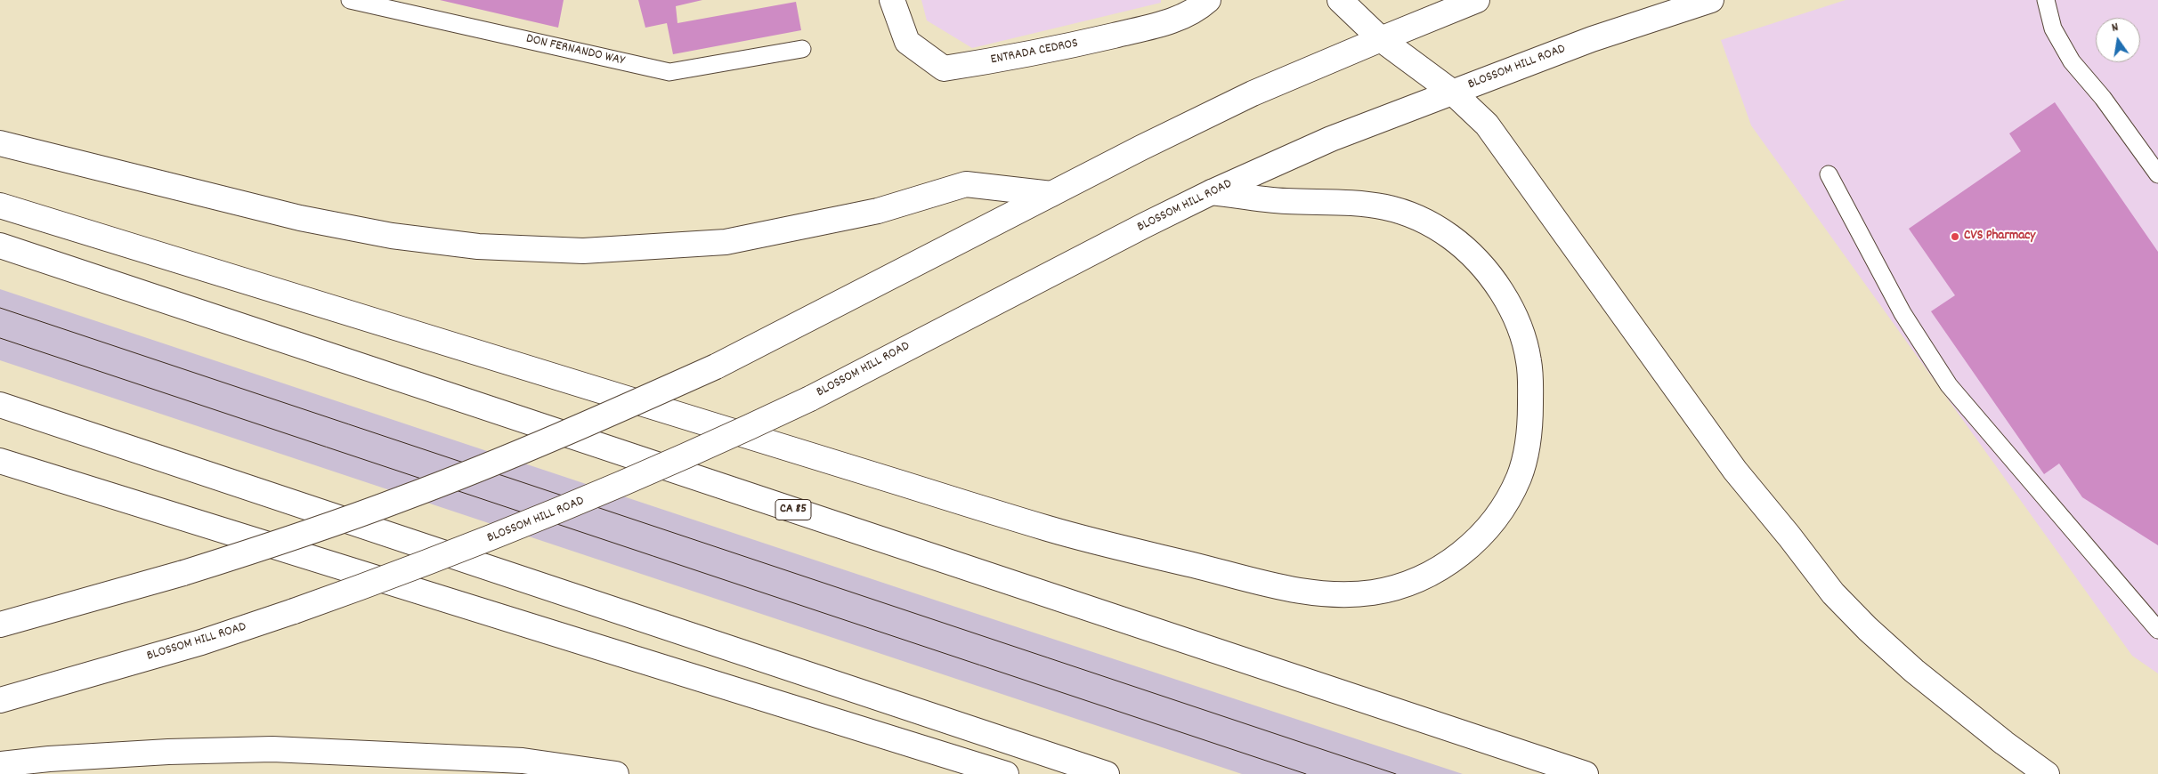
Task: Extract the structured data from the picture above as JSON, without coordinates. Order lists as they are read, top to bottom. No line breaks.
{"streets":{"main road":["ENTRADA CEDROS","BLOSSOM HILL ROAD","CA 85"],"lane":["DON FERNANDO WAY"]},"places":["CVS Pharmacy"],"north":"top"}
